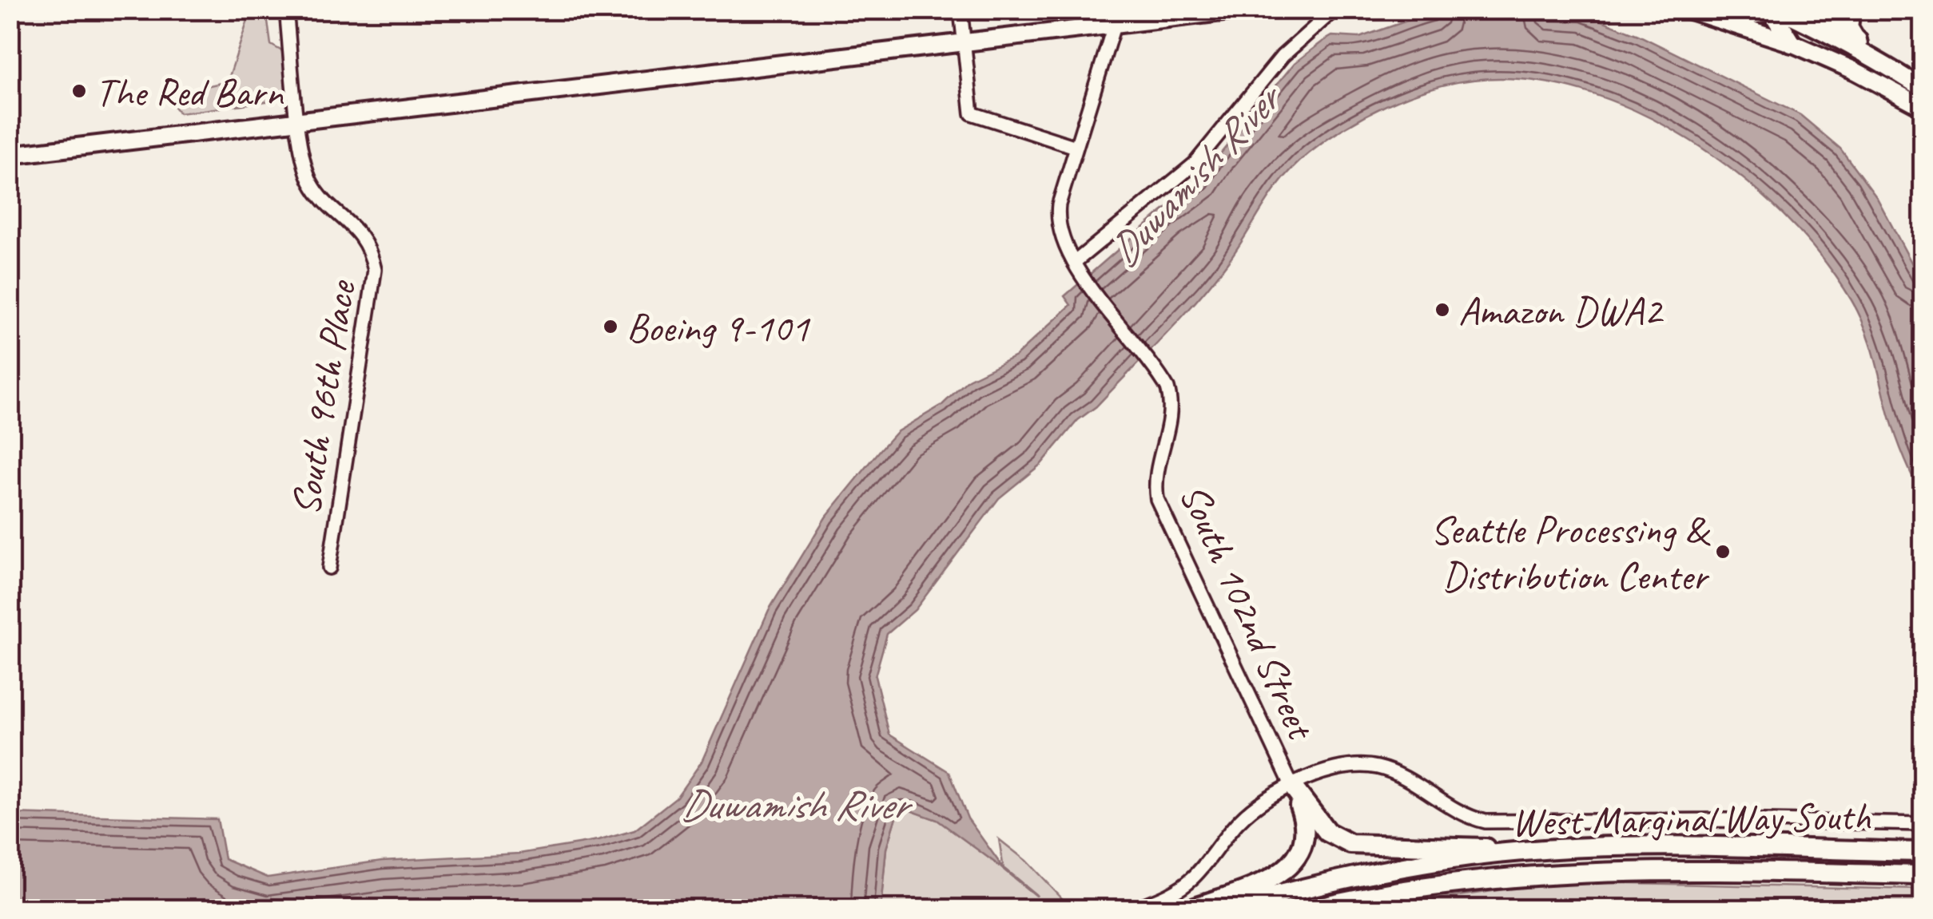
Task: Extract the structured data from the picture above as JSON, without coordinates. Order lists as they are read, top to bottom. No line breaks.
{"streets":{"highway":["West Marginal Way South"],"street":["South 96th Place","South 102nd Street"]},"water":["Duwamish River"],"places":["The Red Barn","Amazon DWA2","Boeing 9-101","Seattle Processing & Distribution Center"]}
